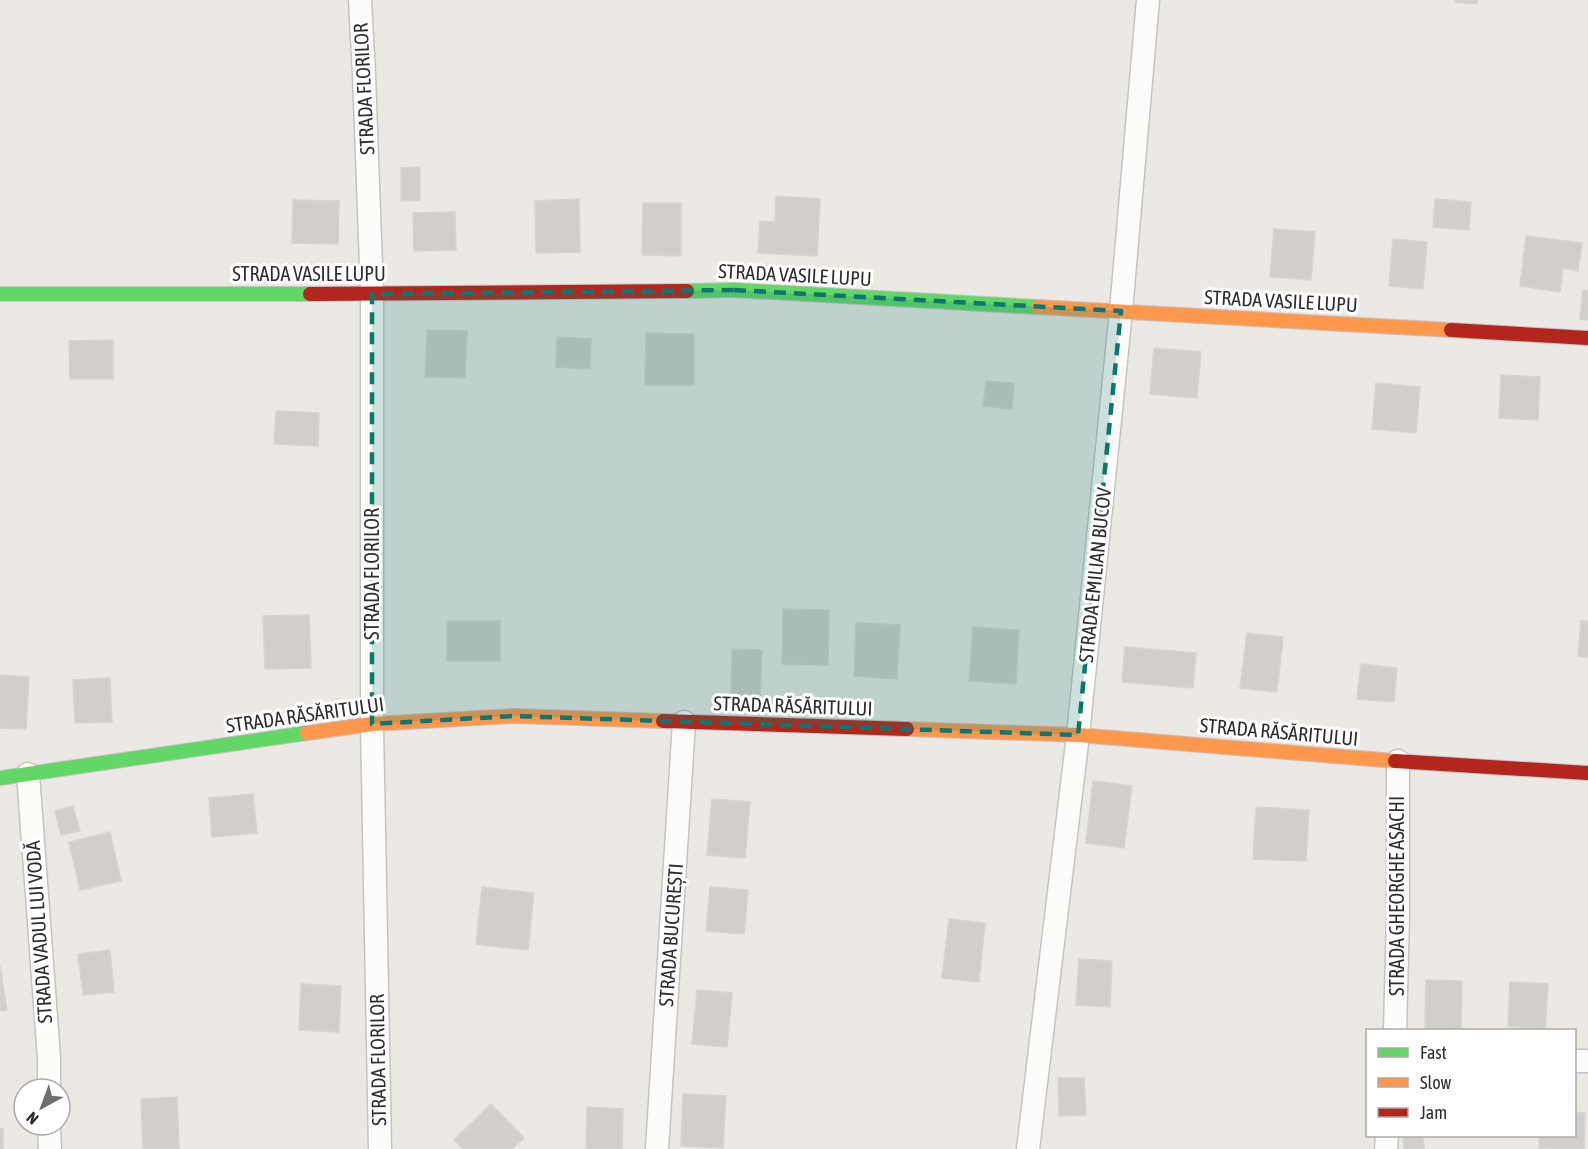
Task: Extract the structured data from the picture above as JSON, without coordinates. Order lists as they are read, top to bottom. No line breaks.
{"streets":{"street":["STRADA FLORILOR","STRADA VASILE LUPU","STRADA EMILIAN BUCOV","STRADA RĂSĂRITULUI","STRADA GHEORGHE ASACHI","STRADA VADUL LUI VODĂ","STRADA BUCUREȘTI"]},"crossings":[["STRADA FLORILOR","STRADA VASILE LUPU"],["STRADA FLORILOR","STRADA RĂSĂRITULUI"],["STRADA VASILE LUPU","STRADA EMILIAN BUCOV"],["STRADA EMILIAN BUCOV","STRADA RĂSĂRITULUI"],["STRADA RĂSĂRITULUI","STRADA GHEORGHE ASACHI"],["STRADA RĂSĂRITULUI","STRADA VADUL LUI VODĂ"],["STRADA RĂSĂRITULUI","STRADA BUCUREȘTI"]],"legend":["Fast","Slow","Jam"],"north":"bottom left"}
